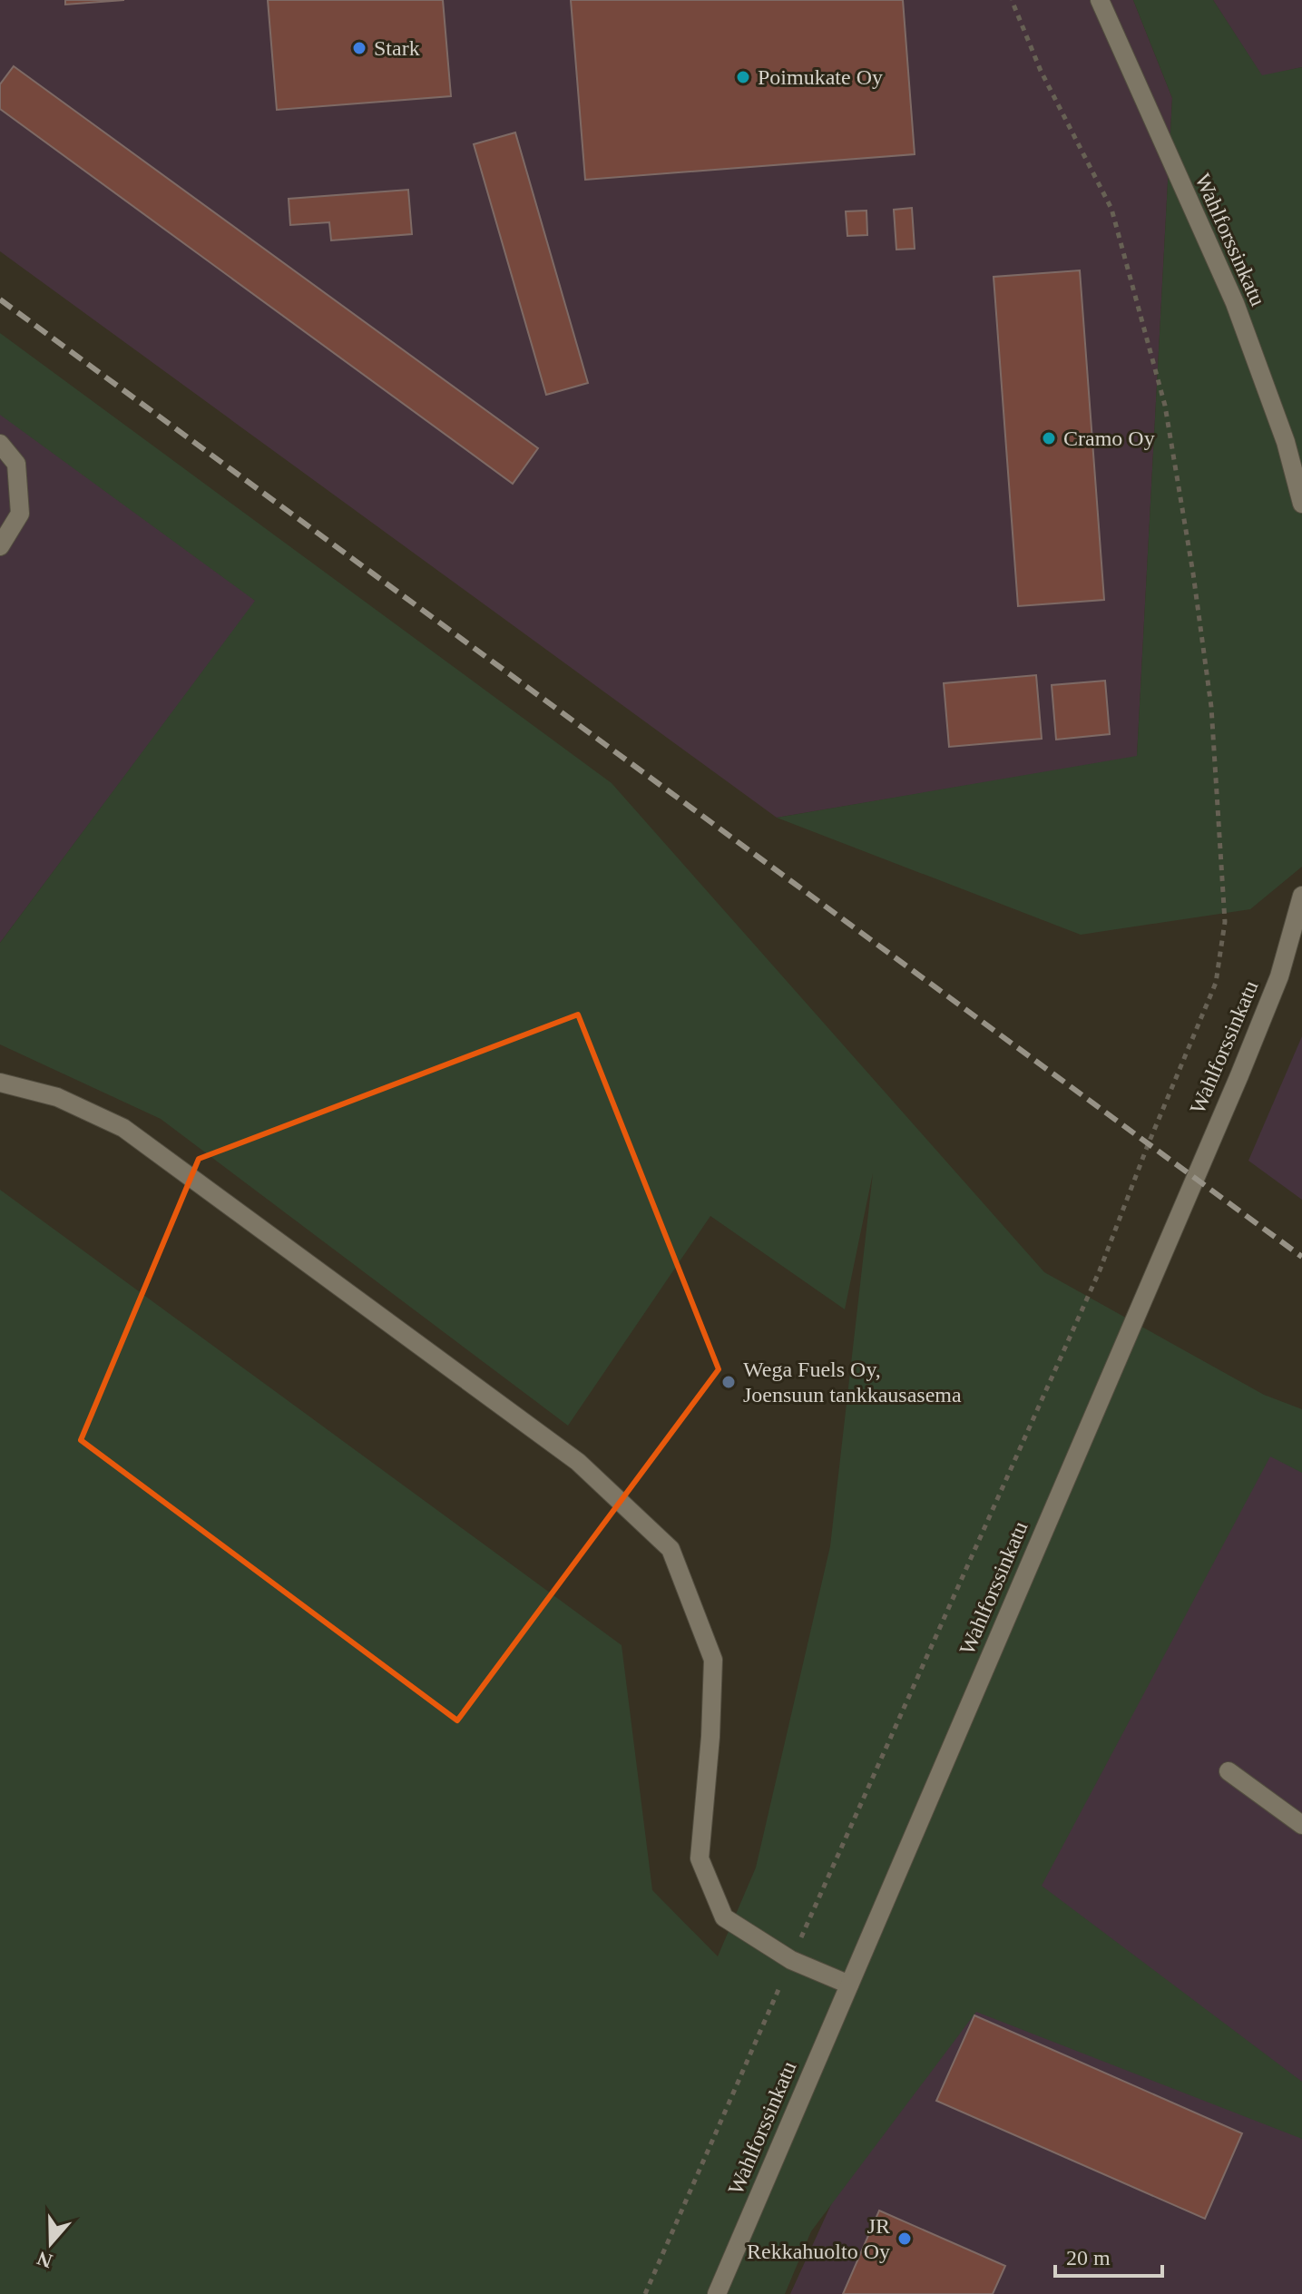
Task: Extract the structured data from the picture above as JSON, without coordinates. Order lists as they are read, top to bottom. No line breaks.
{"streets":{"street":["Wahlforssinkatu"]},"places":["Stark","Poimukate Oy","Cramo Oy","Wega Fuels Oy, Joensuun tankkausasema","JR Rekkahuolto Oy"],"scale_bar":"20 m","north":"bottom"}
